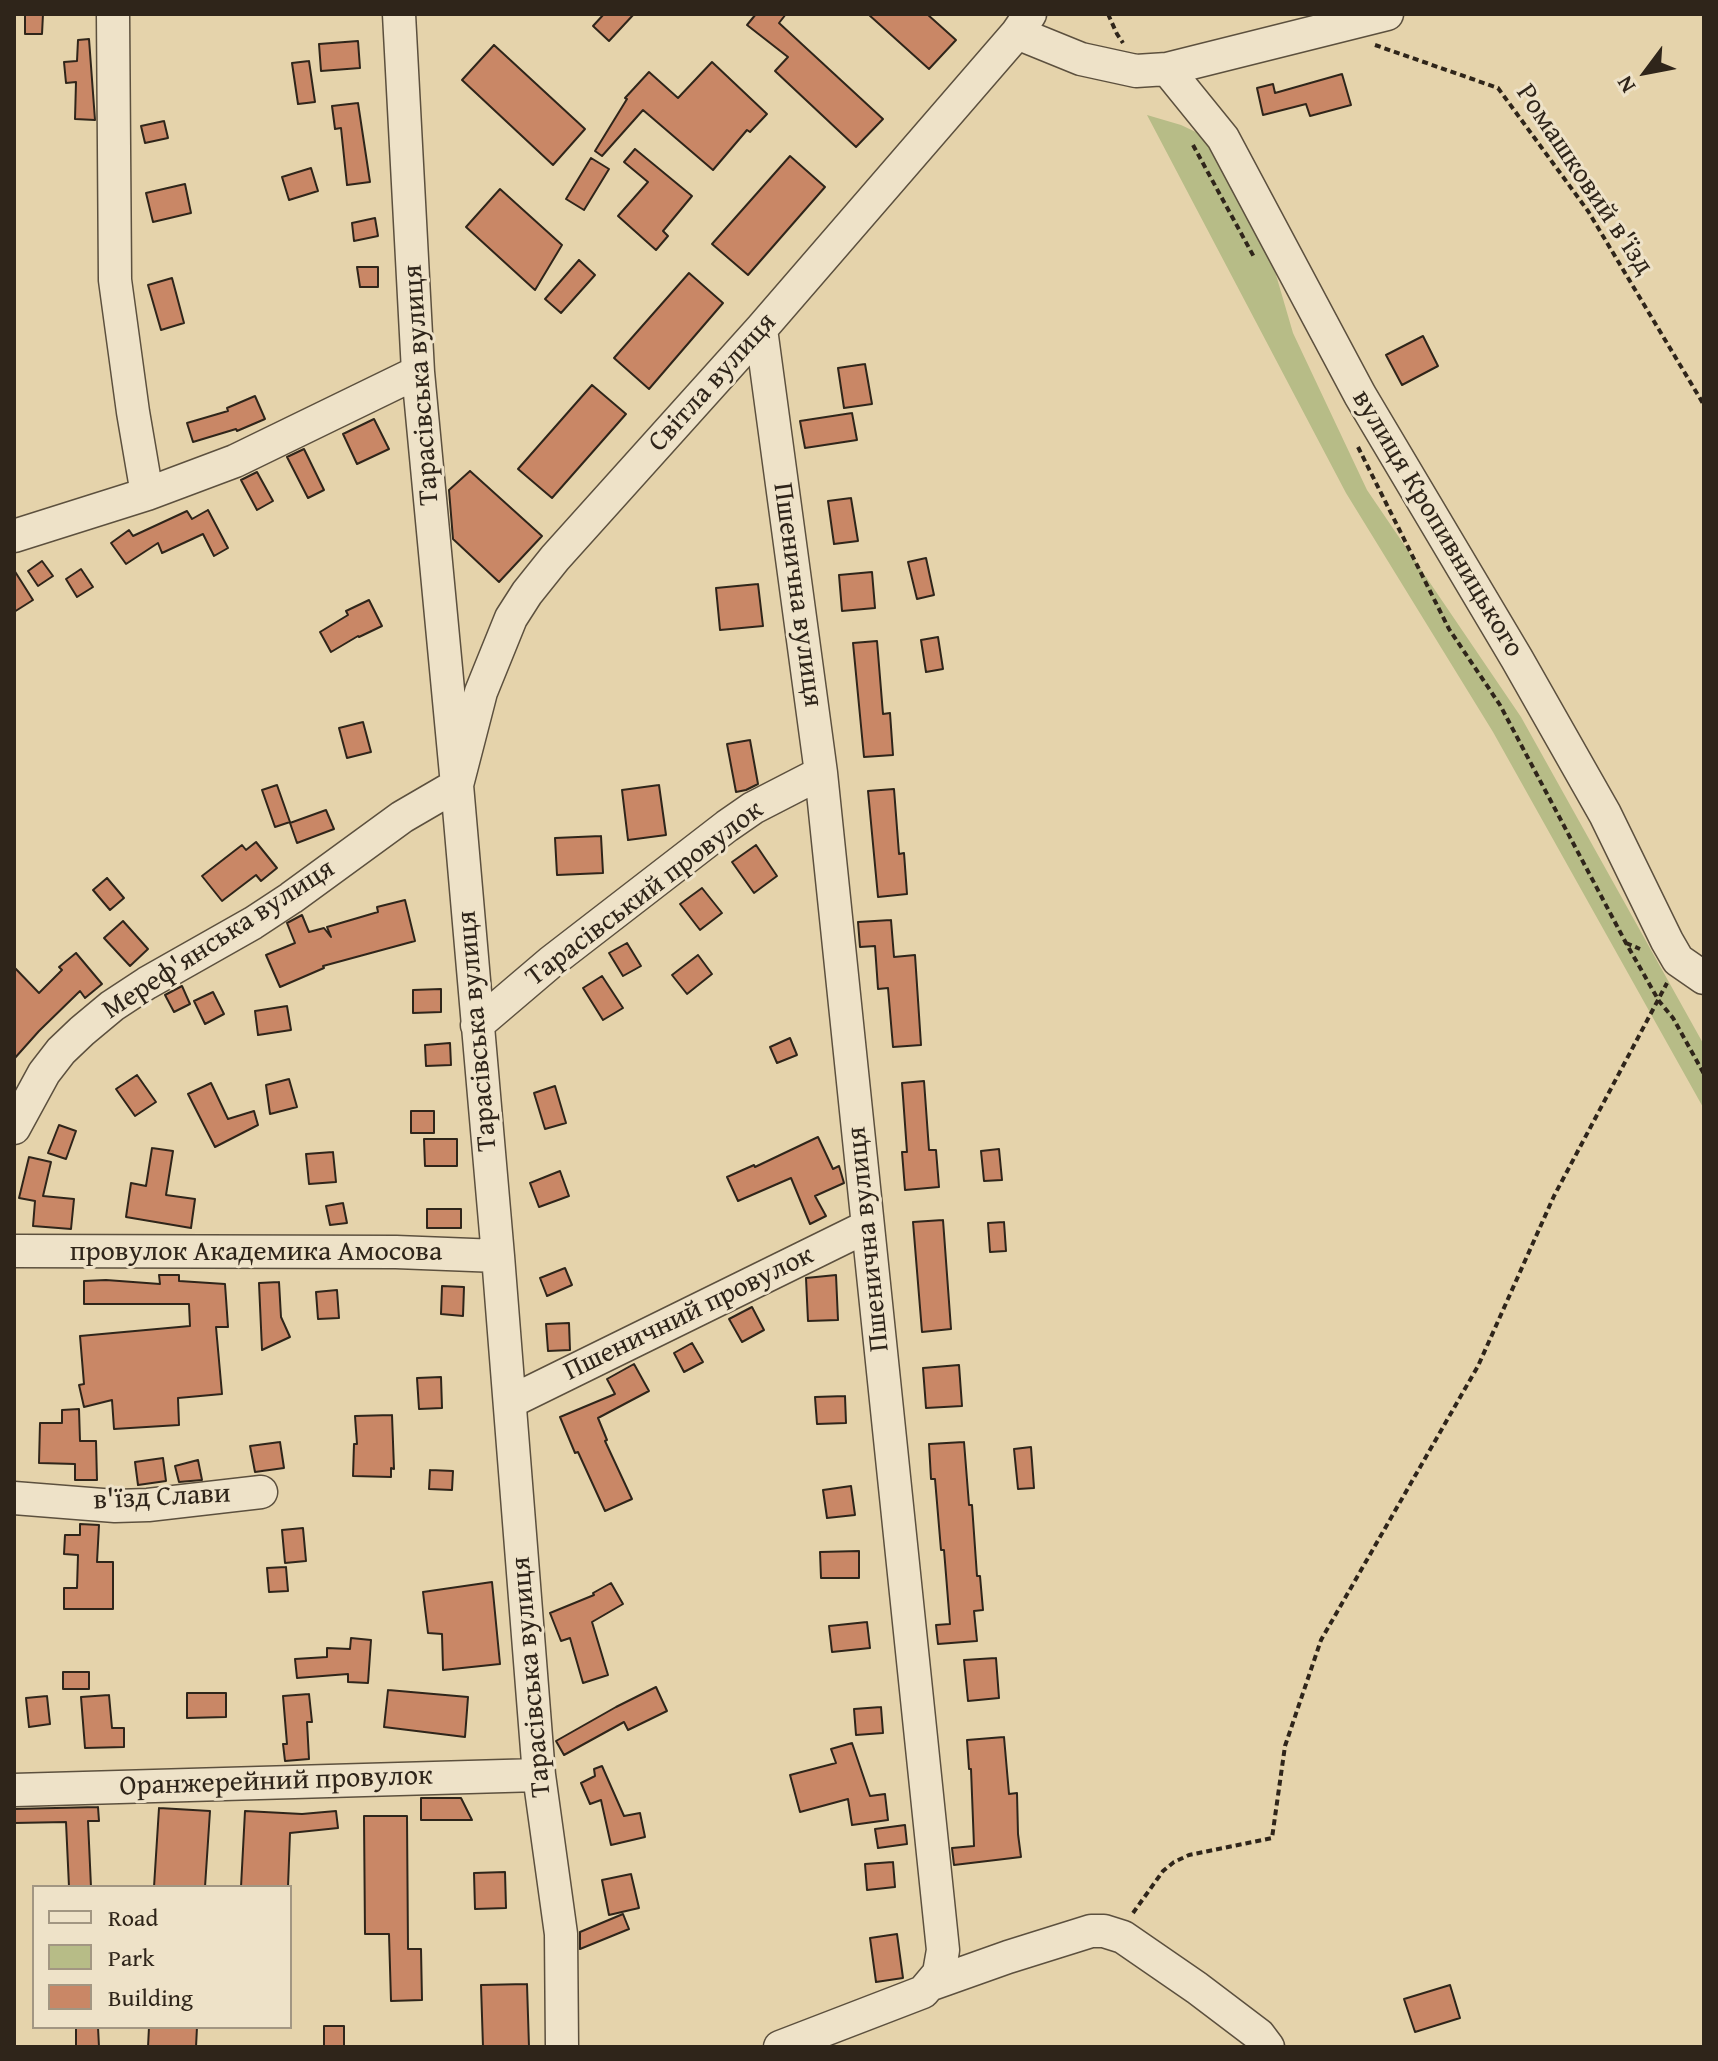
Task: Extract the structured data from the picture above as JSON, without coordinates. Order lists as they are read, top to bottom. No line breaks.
{"streets":{"street":["Світла вулиця","Тарасівська вулиця","вулиця Кропивницького","Пшенична вулиця","Тарасівський провулок","Мереф'янська вулиця","провулок Академика Амосова","Пшеничний провулок","в'їзд Слави","Оранжерейний провулок"],"path":["Ромашковий в'їзд"]},"crossings":[["Світла вулиця","Тарасівська вулиця"],["Світла вулиця","Пшенична вулиця"],["Світла вулиця","Мереф'янська вулиця"],["Тарасівська вулиця","Тарасівський провулок"],["Тарасівська вулиця","Мереф'янська вулиця"],["Тарасівська вулиця","провулок Академика Амосова"],["Тарасівська вулиця","Пшеничний провулок"],["Тарасівська вулиця","Оранжерейний провулок"],["Пшенична вулиця","Тарасівський провулок"],["Пшенична вулиця","Пшеничний провулок"]],"legend":["Road","Park","Building"],"north":"bottom left"}
